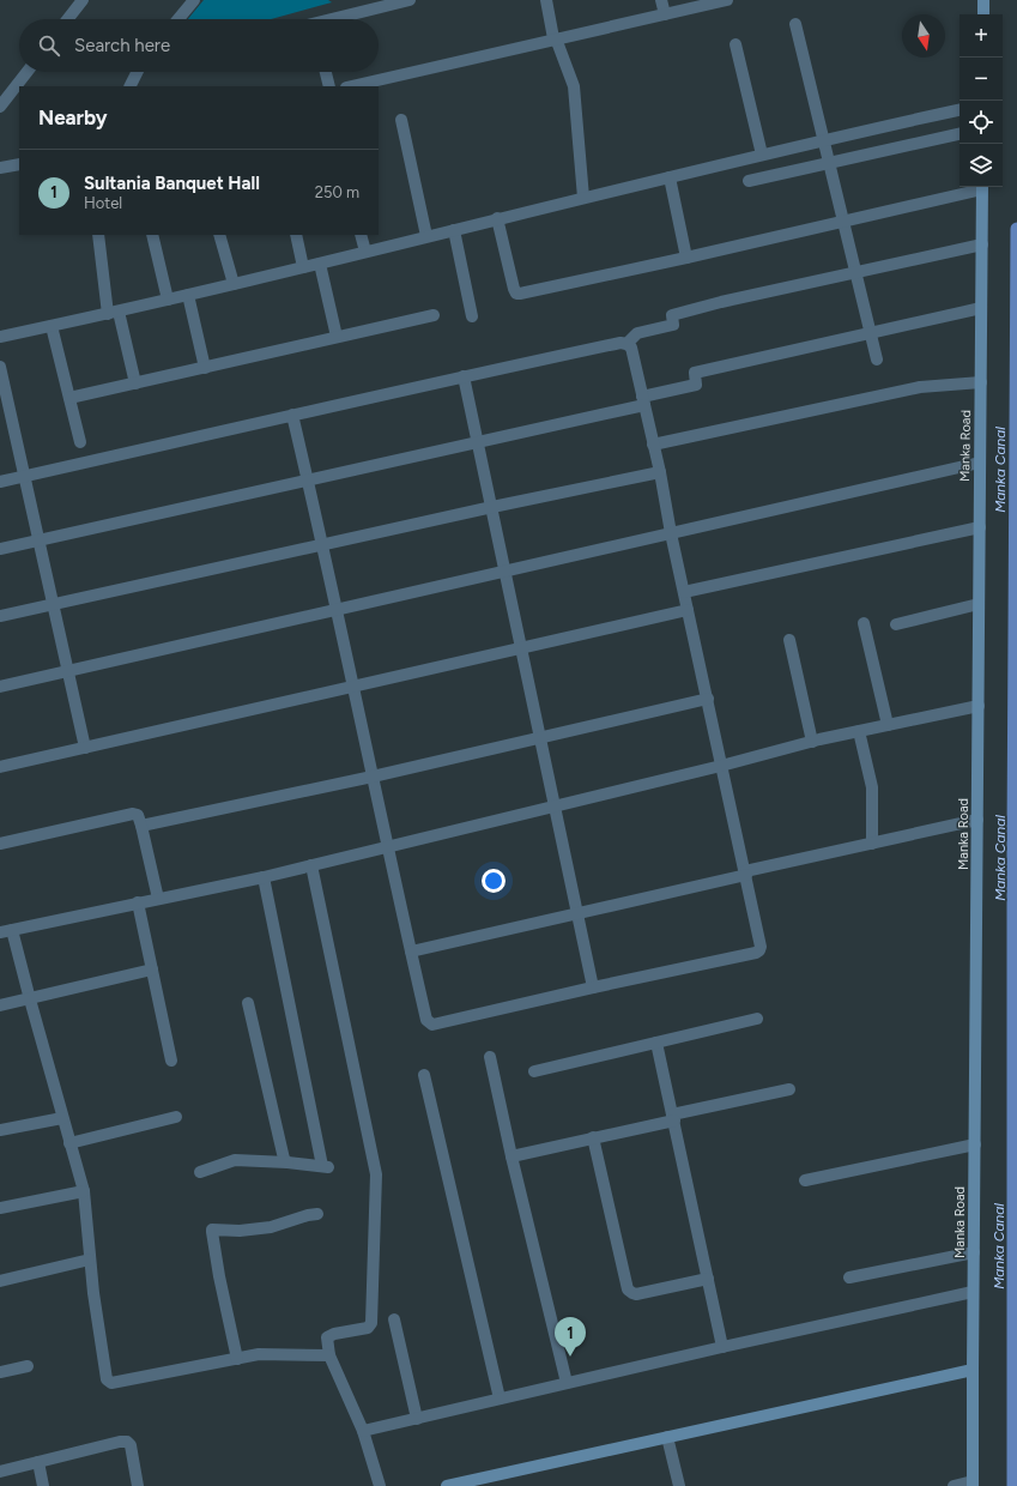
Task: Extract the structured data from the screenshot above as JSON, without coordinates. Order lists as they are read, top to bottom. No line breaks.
{"streets":{"main road":["Manka Road"]},"water":["Manka Canal"],"north":"bottom","page":{"map_buttons":["+","−"],"search":"Search here","heading":"Nearby","list":[{"mark":"1","name":"Sultania Banquet Hall","note":"Hotel","value":"250 m"}],"pins":"1"}}
